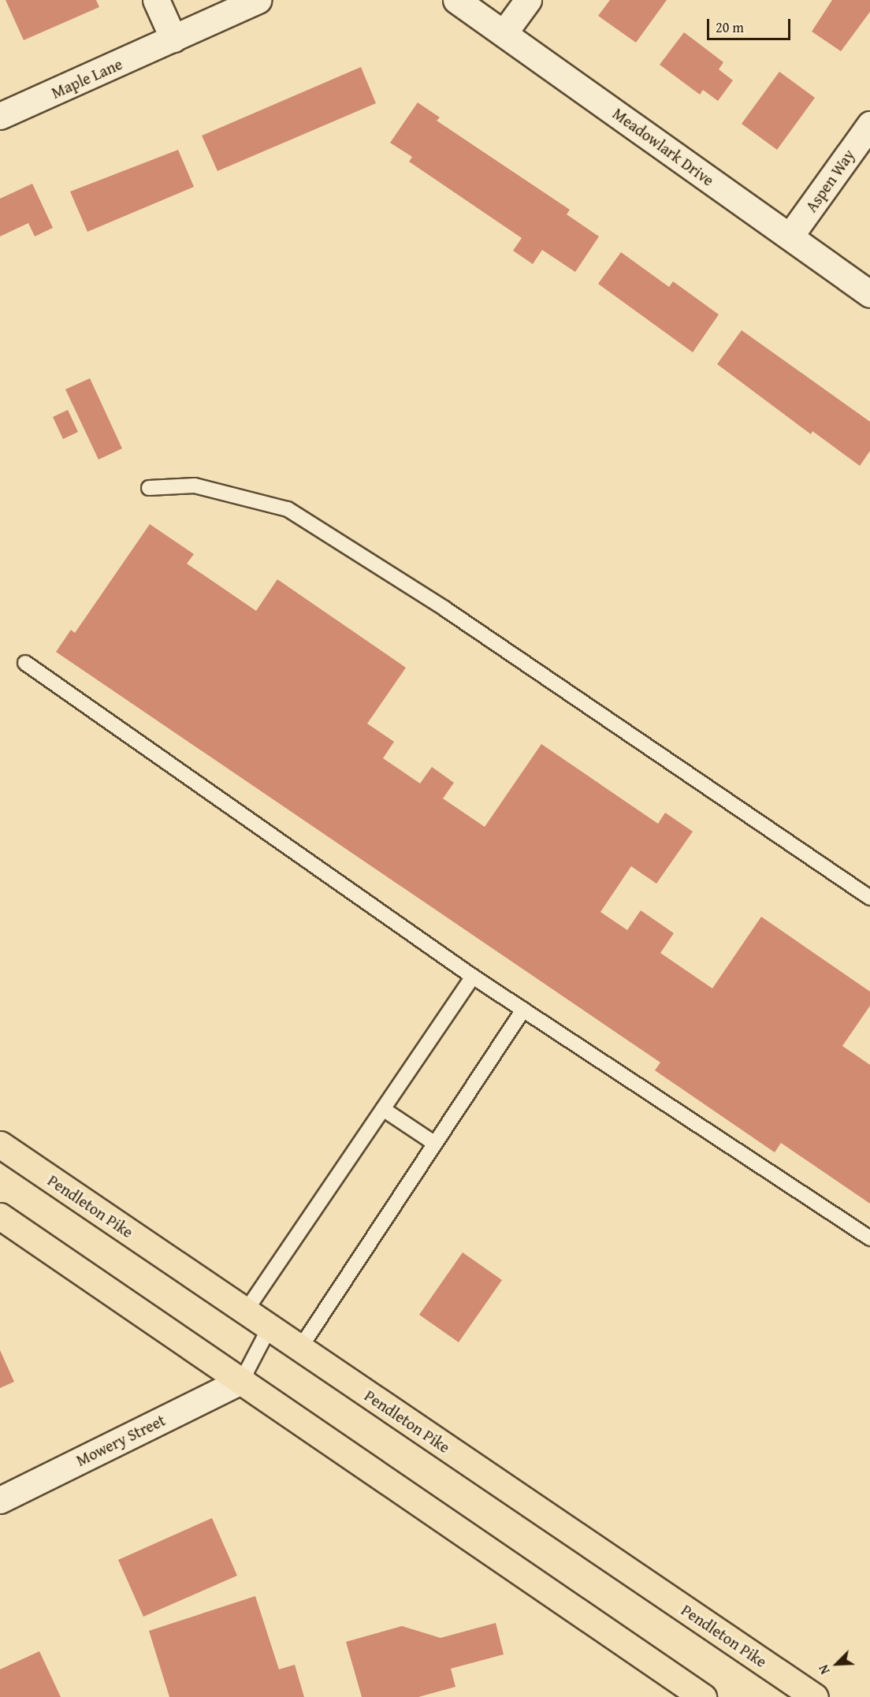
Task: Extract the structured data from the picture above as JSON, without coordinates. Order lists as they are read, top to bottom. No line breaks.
{"streets":{"main road":["Pendleton Pike"],"street":["Maple Lane","Meadowlark Drive","Aspen Way","Mowery Street"]},"crossings":[["Meadowlark Drive","Aspen Way"]],"scale_bar":"20 m","north":"bottom left"}
